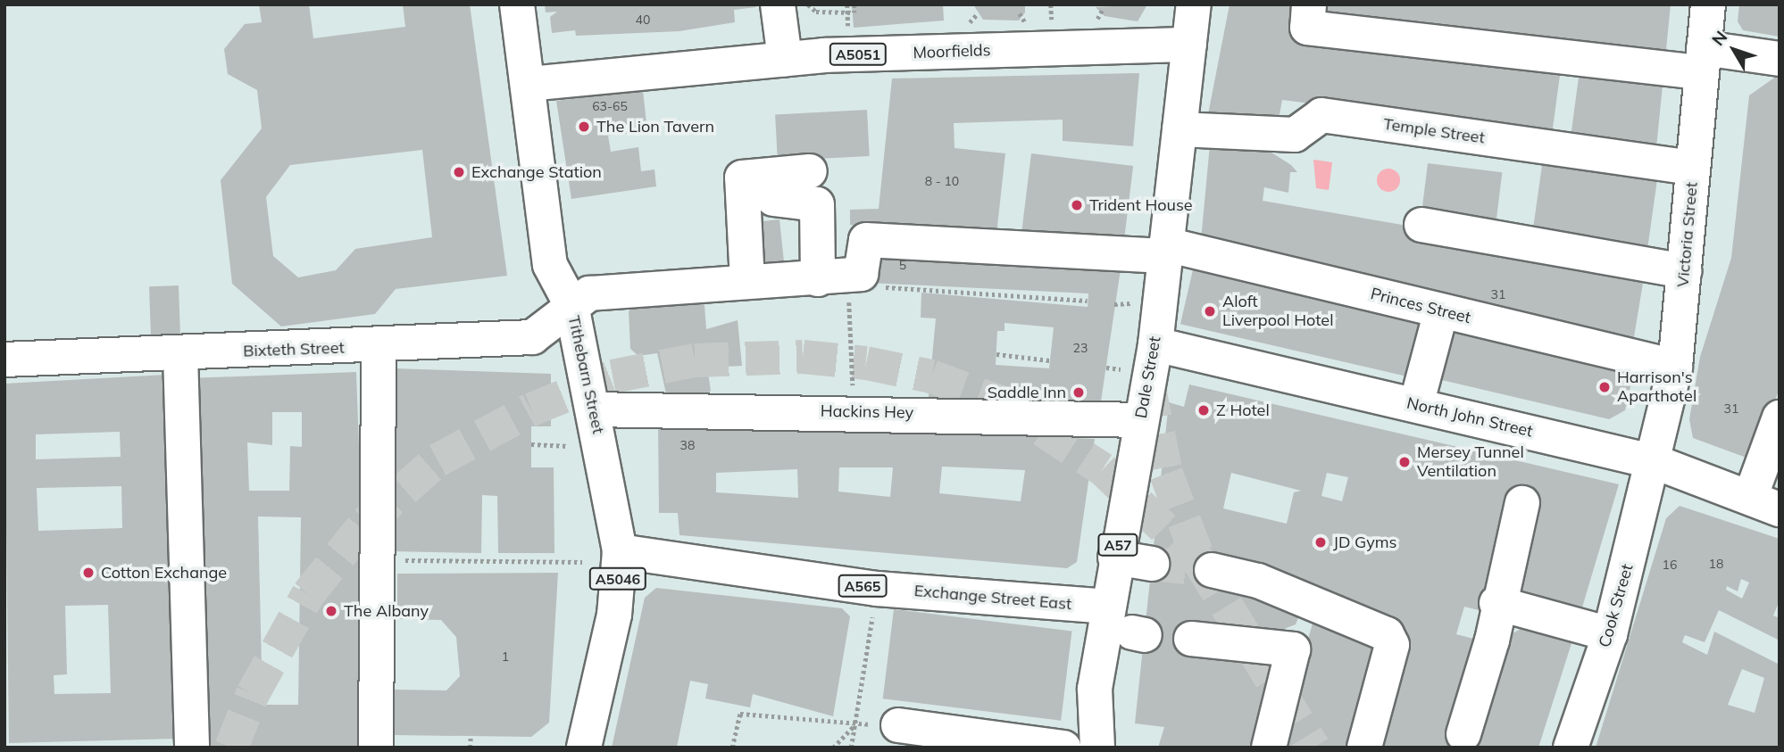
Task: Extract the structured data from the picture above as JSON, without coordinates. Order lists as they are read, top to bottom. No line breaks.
{"streets":{"street":["Moorfields","A5051","Temple Street","Victoria Street","Princes Street","Bixteth Street","Tithebarn Street","Dale Street","Hackins Hey","North John Street","A57","A5046","A565","Exchange Street East","Cook Street"]},"crossings":[["Moorfields","Tithebarn Street"],["Moorfields","Dale Street"],["Temple Street","Victoria Street"],["Temple Street","Dale Street"],["Victoria Street","Princes Street"],["Victoria Street","North John Street"],["Victoria Street","Cook Street"],["Princes Street","Bixteth Street"],["Princes Street","Dale Street"],["Bixteth Street","Tithebarn Street"],["Tithebarn Street","Hackins Hey"],["Tithebarn Street","Exchange Street East"],["Dale Street","Hackins Hey"],["Dale Street","North John Street"],["Dale Street","Exchange Street East"],["North John Street","Cook Street"]],"places":["The Lion Tavern","Exchange Station","Trident House","Aloft Liverpool Hotel","Harrison's Aparthotel","Saddle Inn","Z Hotel","Mersey Tunnel Ventilation","JD Gyms","Cotton Exchange","The Albany"],"house_numbers":["40","63-65","8 - 10","5","31","23","31","38","18","16","1"],"north":"top left"}
